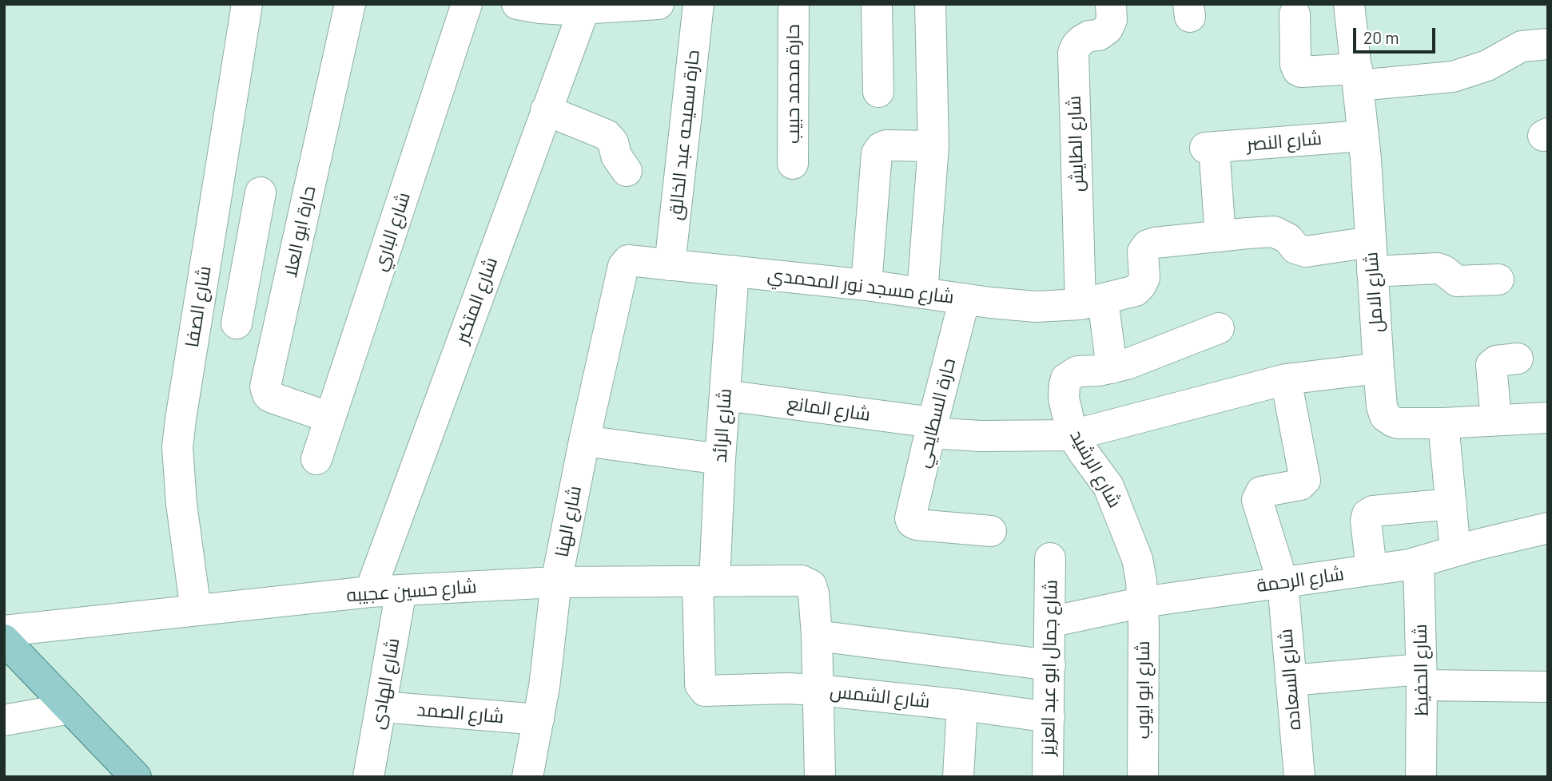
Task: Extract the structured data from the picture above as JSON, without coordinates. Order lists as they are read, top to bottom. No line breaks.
{"streets":{"street":["حارة محمد حبيب","حارة سميحه عبد الخالق","شارع النصر","شارع الطايش","حارة ابو العلا","شارع الباري","شارع مسجد نور المحمدي","شارع الامل","شارع المتكبر","شارع الصفا","شارع المانع","حارة السطايحي","شارع الرائد","شارع الرشيد","شارع الهنا","شارع الرحمة","شارع حسين عجيبه","شارع جمال ابو عبد العزيز","شارع الحفيظ","شارع السعاده","شارع الهادى","شارع ابو ايوب","شارع الشمس","شارع الصمد"]},"crossings":[["حارة سميحه عبد الخالق","شارع مسجد نور المحمدي"],["شارع النصر","شارع مسجد نور المحمدي"],["شارع النصر","شارع الامل"],["شارع الطايش","شارع مسجد نور المحمدي"],["حارة ابو العلا","شارع الباري"],["شارع مسجد نور المحمدي","حارة السطايحي"],["شارع مسجد نور المحمدي","شارع الرائد"],["شارع مسجد نور المحمدي","شارع الهنا"],["شارع الامل","شارع المانع"],["شارع المتكبر","شارع حسين عجيبه"],["شارع الصفا","شارع حسين عجيبه"],["شارع المانع","حارة السطايحي"],["شارع المانع","شارع الرائد"],["شارع المانع","شارع الرشيد"],["شارع المانع","شارع السعاده"],["شارع الرائد","شارع حسين عجيبه"],["شارع الرائد","شارع الشمس"],["شارع الرشيد","شارع الرحمة"],["شارع الرشيد","شارع ابو ايوب"],["شارع الهنا","شارع حسين عجيبه"],["شارع الهنا","شارع الصمد"],["شارع الرحمة","شارع جمال ابو عبد العزيز"],["شارع الرحمة","شارع الحفيظ"],["شارع الرحمة","شارع السعاده"],["شارع الرحمة","شارع ابو ايوب"],["شارع حسين عجيبه","شارع الهادى"],["شارع جمال ابو عبد العزيز","شارع الشمس"],["شارع الهادى","شارع الصمد"]],"scale_bar":"20 m"}
